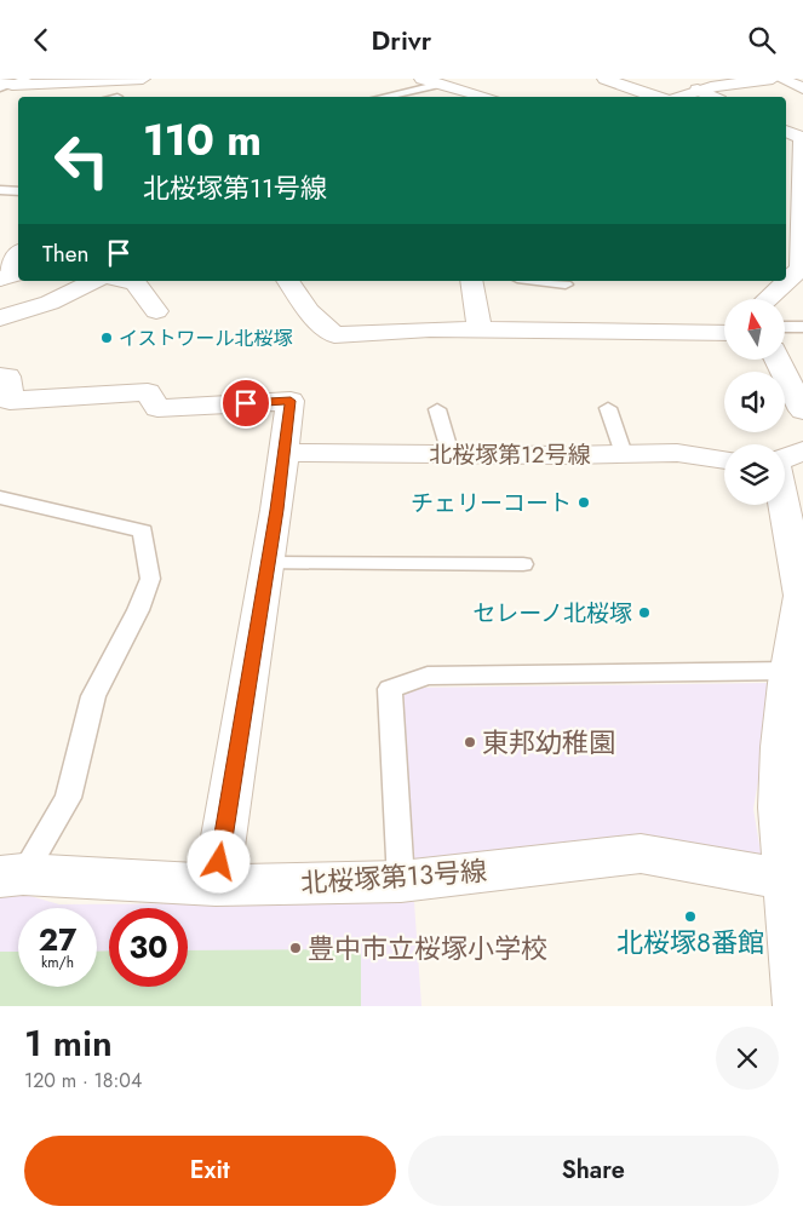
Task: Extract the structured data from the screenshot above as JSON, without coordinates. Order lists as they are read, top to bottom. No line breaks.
{"streets":{"street":["北桜塚第12号線","北桜塚第13号線"]},"places":["イストワール北桜塚","チェリーコート","セレーノ北桜塚","東邦幼稚園","北桜塚8番館","豊中市立桜塚小学校"],"north":"top","page":{"header":"Drivr","turn":["110 m","北桜塚第11号線"],"then":"Then","speed":"27 km/h","limit":"30","heading":["1 min","120 m · 18:04"],"buttons":["Exit","Share"]}}
